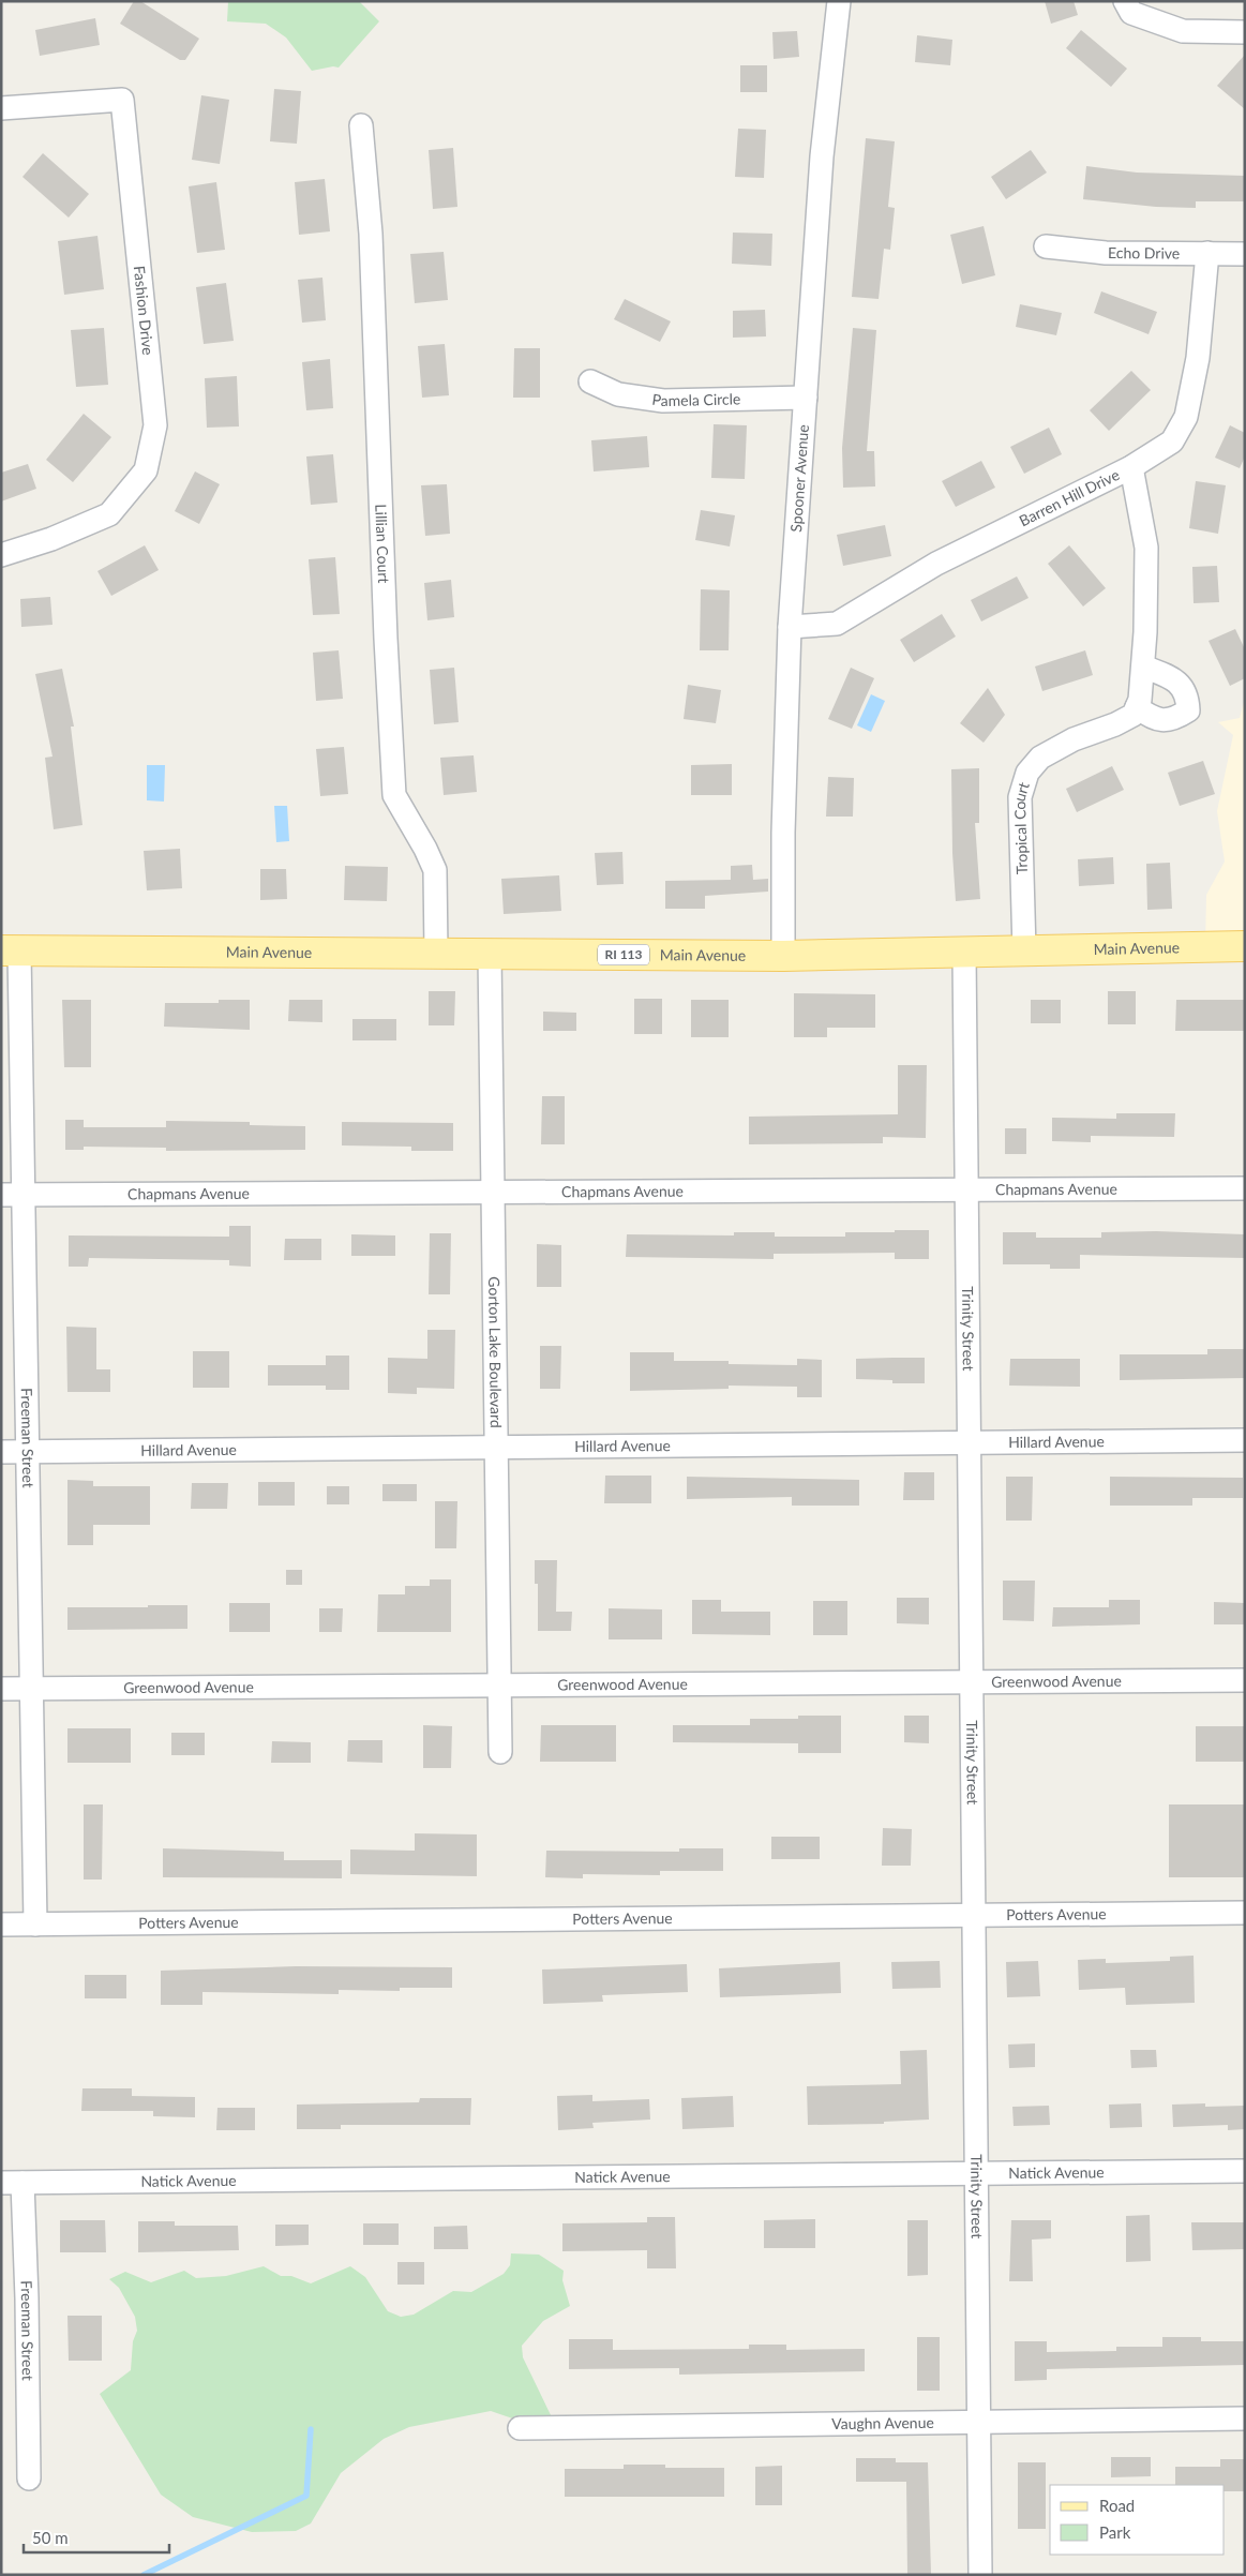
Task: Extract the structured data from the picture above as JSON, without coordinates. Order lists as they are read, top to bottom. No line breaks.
{"streets":{"main road":["Main Avenue","RI 113"],"street":["Echo Drive","Fashion Drive","Pamela Circle","Spooner Avenue","Barren Hill Drive","Lillian Court","Tropical Court","Chapmans Avenue","Trinity Street","Gorton Lake Boulevard","Freeman Street","Hillard Avenue","Greenwood Avenue","Potters Avenue","Natick Avenue","Vaughn Avenue"]},"crossings":[["Echo Drive","Barren Hill Drive"],["Pamela Circle","Spooner Avenue"],["Spooner Avenue","Barren Hill Drive"],["Spooner Avenue","Main Avenue"],["Lillian Court","Main Avenue"],["Tropical Court","Main Avenue"],["Main Avenue","Trinity Street"],["Main Avenue","Gorton Lake Boulevard"],["Main Avenue","Freeman Street"],["Chapmans Avenue","Trinity Street"],["Chapmans Avenue","Gorton Lake Boulevard"],["Chapmans Avenue","Freeman Street"],["Trinity Street","Hillard Avenue"],["Trinity Street","Greenwood Avenue"],["Trinity Street","Potters Avenue"],["Trinity Street","Natick Avenue"],["Trinity Street","Vaughn Avenue"],["Gorton Lake Boulevard","Hillard Avenue"],["Gorton Lake Boulevard","Greenwood Avenue"],["Freeman Street","Hillard Avenue"],["Freeman Street","Greenwood Avenue"],["Freeman Street","Potters Avenue"],["Freeman Street","Natick Avenue"]],"legend":["Road","Park"],"scale_bar":"50 m"}
